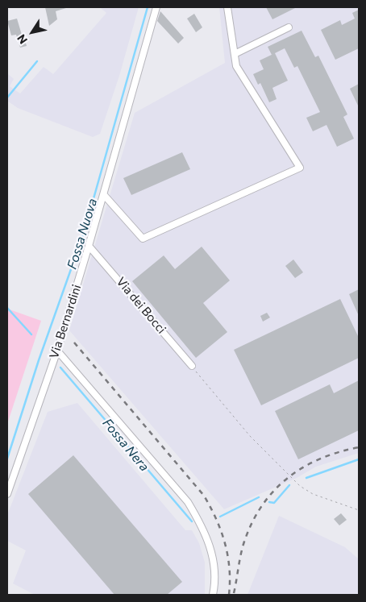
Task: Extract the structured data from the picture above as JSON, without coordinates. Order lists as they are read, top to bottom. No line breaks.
{"streets":{"street":["Via dei Bocci","Via Bernardini"]},"crossings":[["Via dei Bocci","Via Bernardini"]],"water":["Fossa Nuova","Fossa Nera"],"north":"bottom left"}
